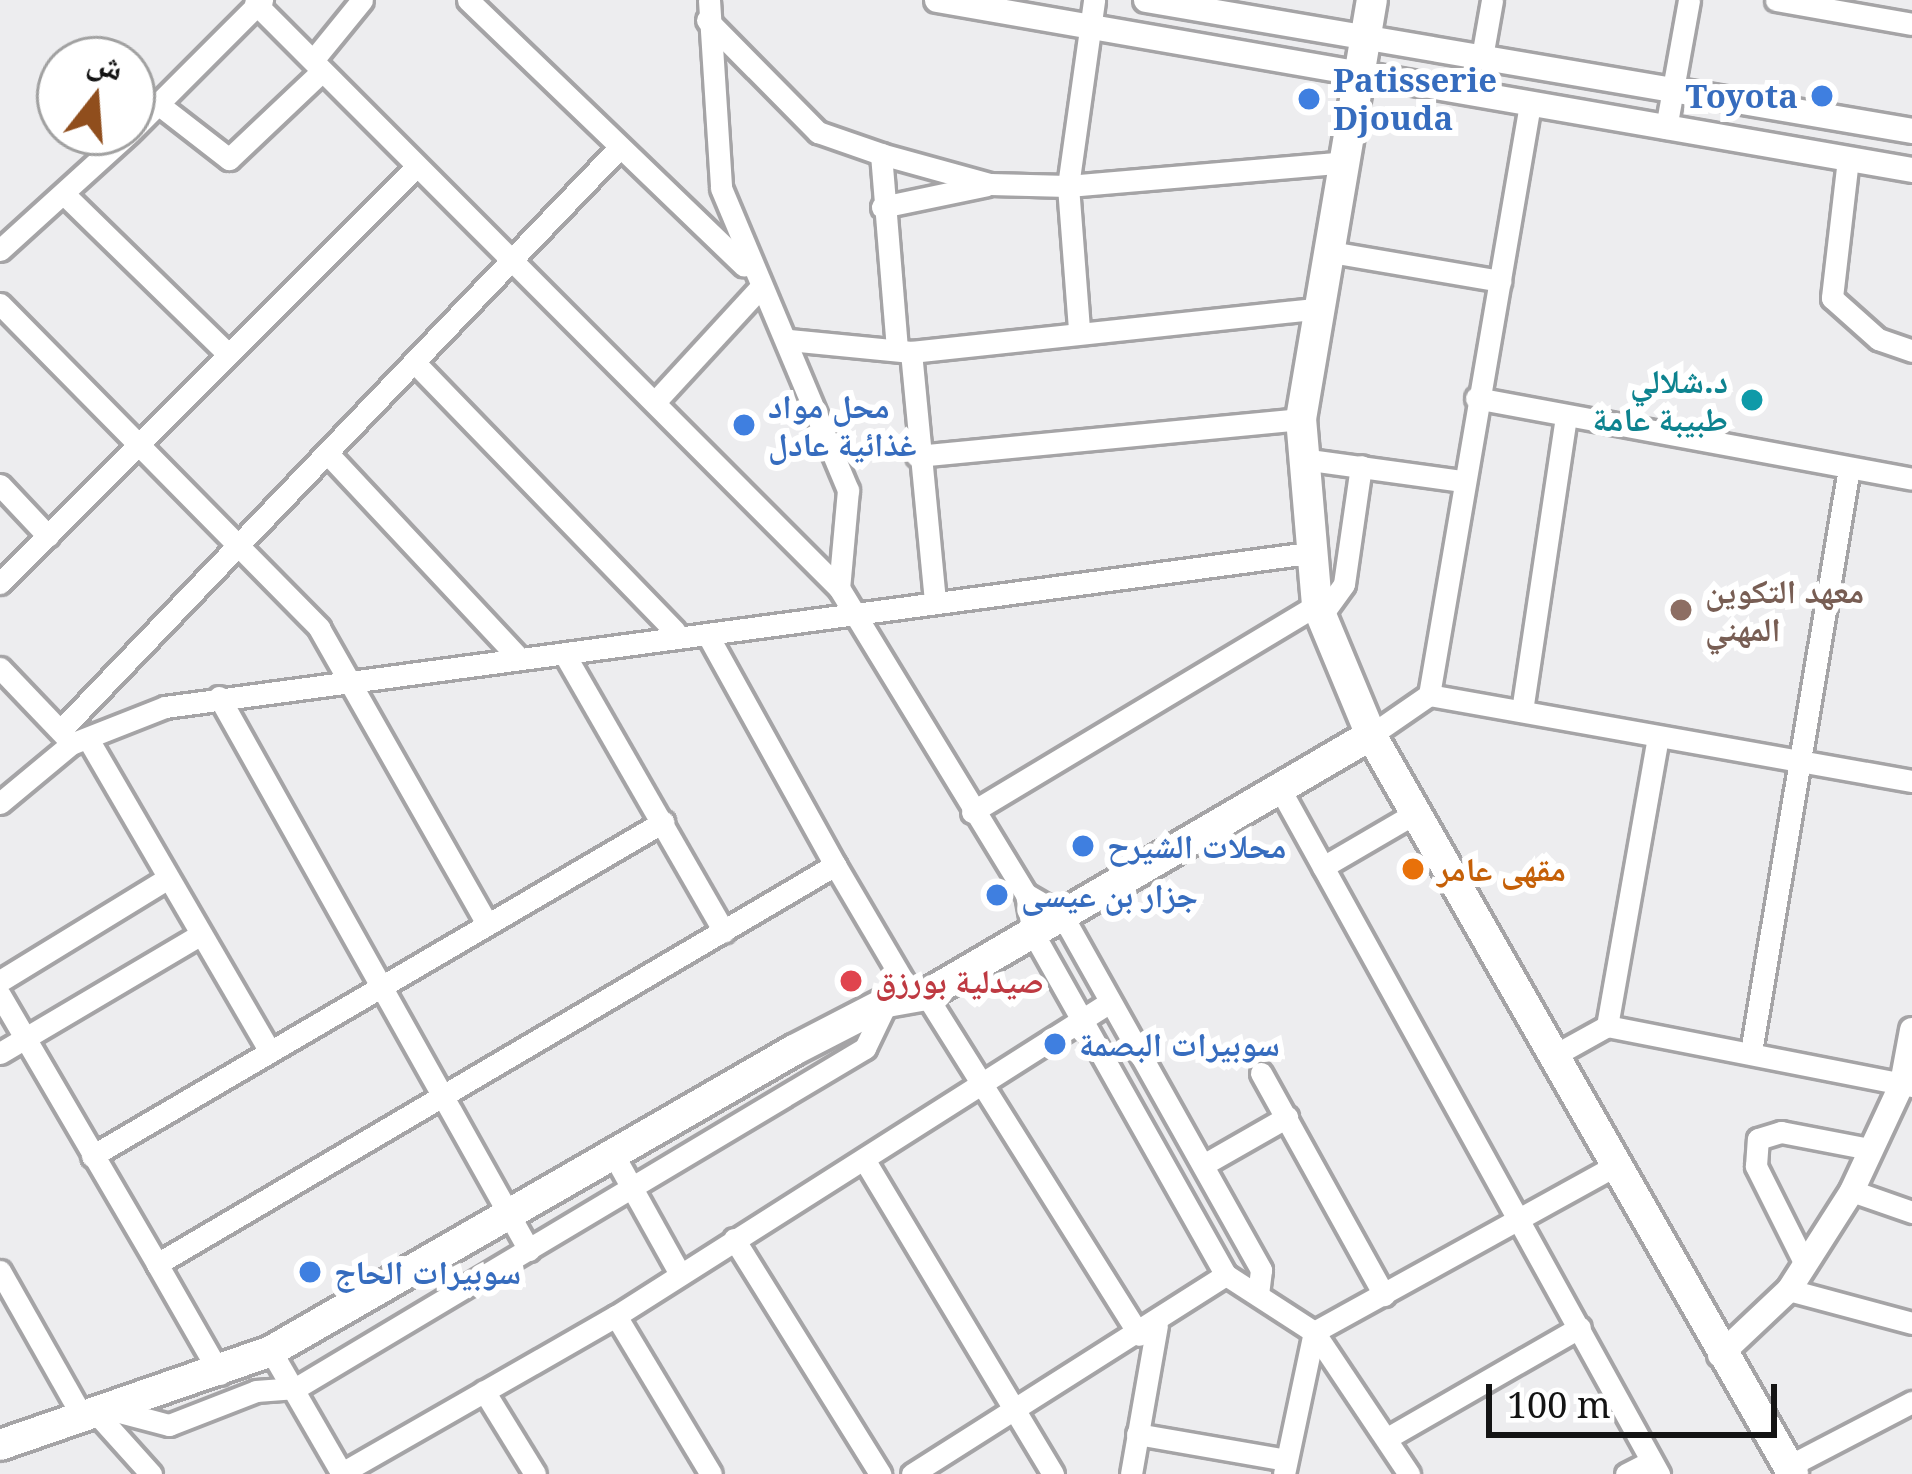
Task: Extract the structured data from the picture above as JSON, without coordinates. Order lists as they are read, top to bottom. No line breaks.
{"places":["Toyota","Patisserie Djouda","د.شلالي طبيبة عامة","محل مواد غذائية عادل","معهد التكوين المهني","محلات الشيرح","مقهى عامر","جزار بن عيسى","صيدلية بورزق","سوبيرات البصمة","سوبيرات الحاج"],"scale_bar":"100 m","north":"top"}
